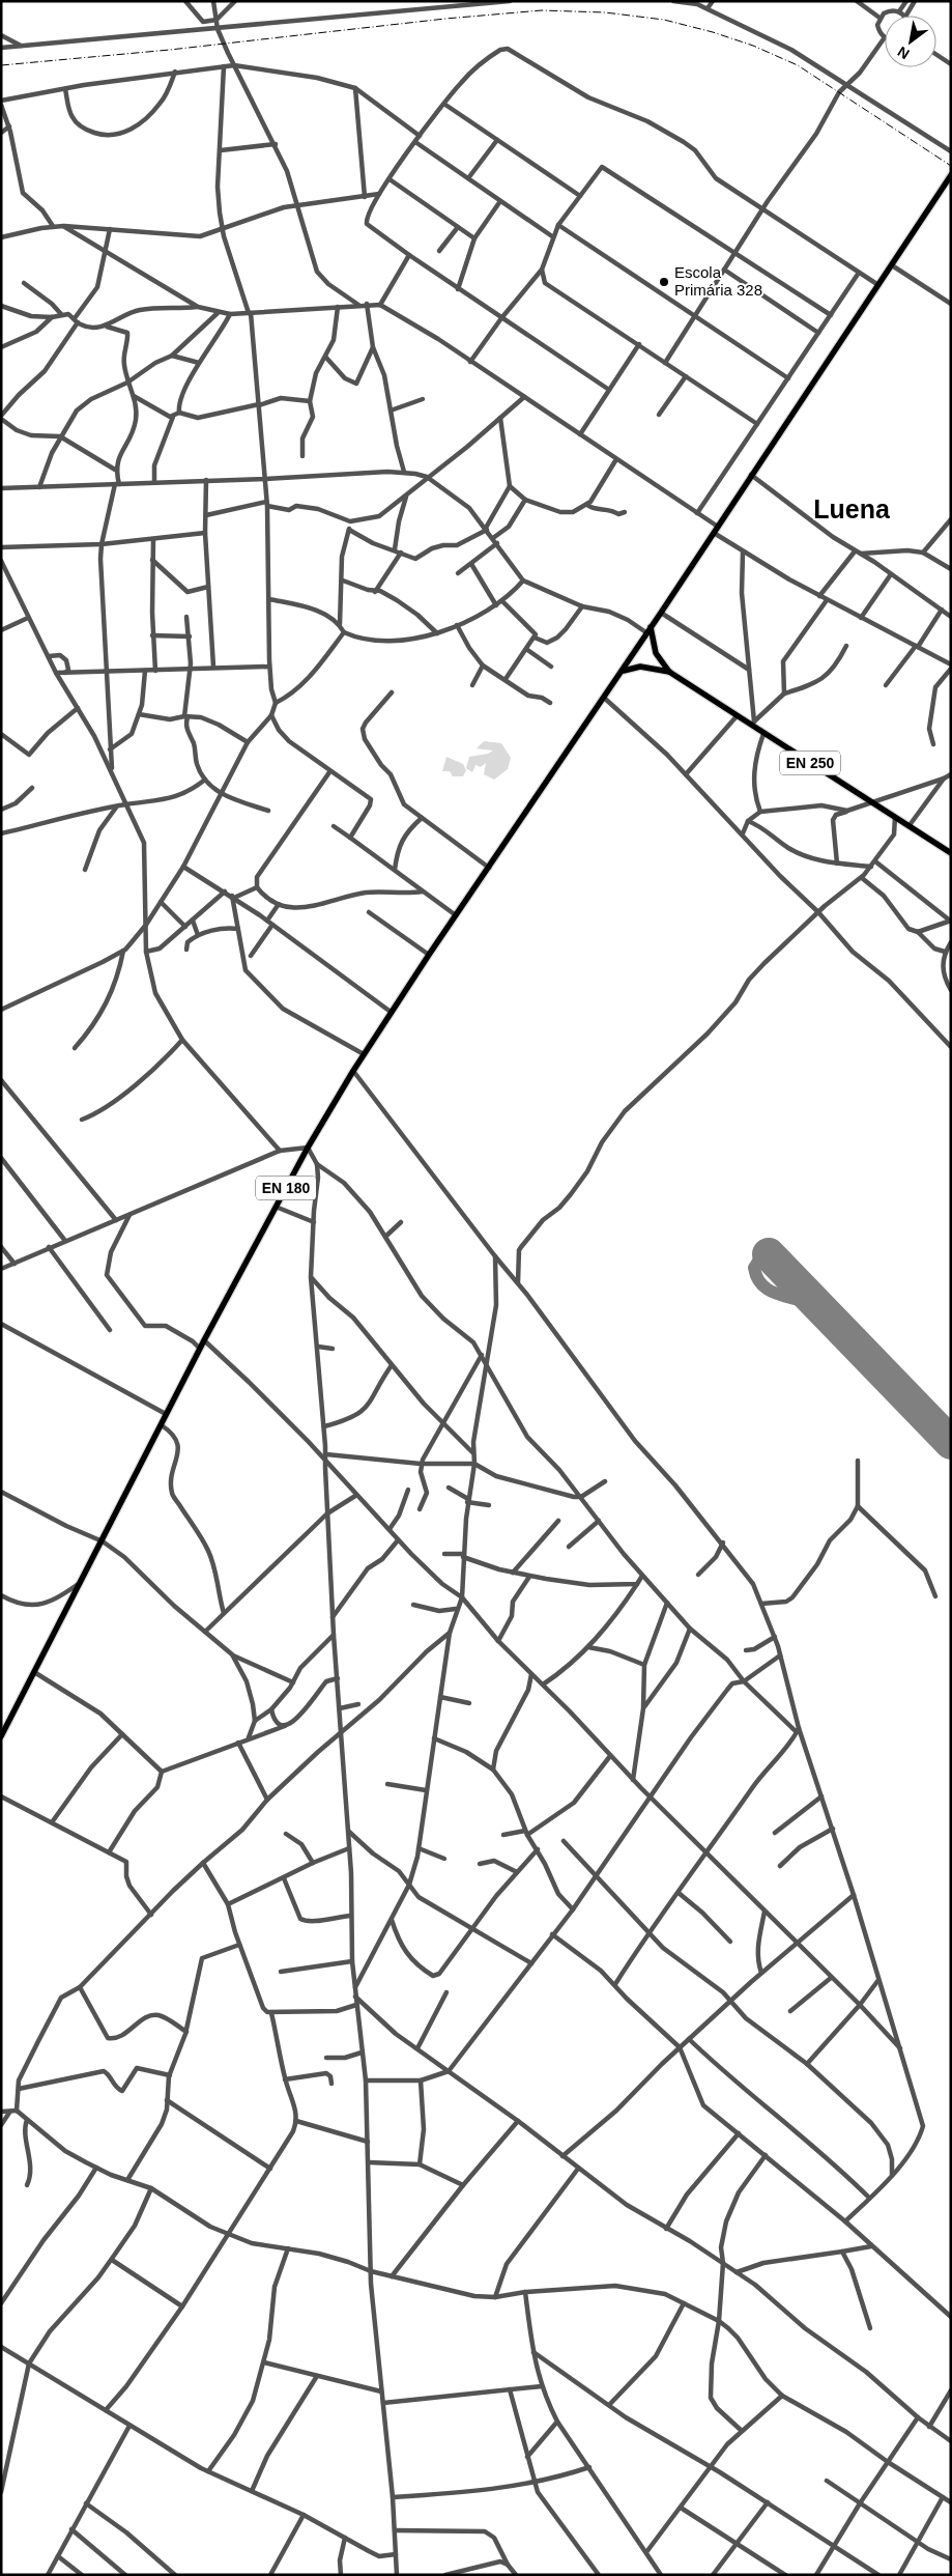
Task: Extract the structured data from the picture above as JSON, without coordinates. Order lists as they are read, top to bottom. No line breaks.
{"streets":{"main road":["EN 250","EN 180"]},"crossings":[["EN 250","EN 180"]],"districts":["Luena"],"places":["Escola Primária 328"],"north":"bottom left"}
